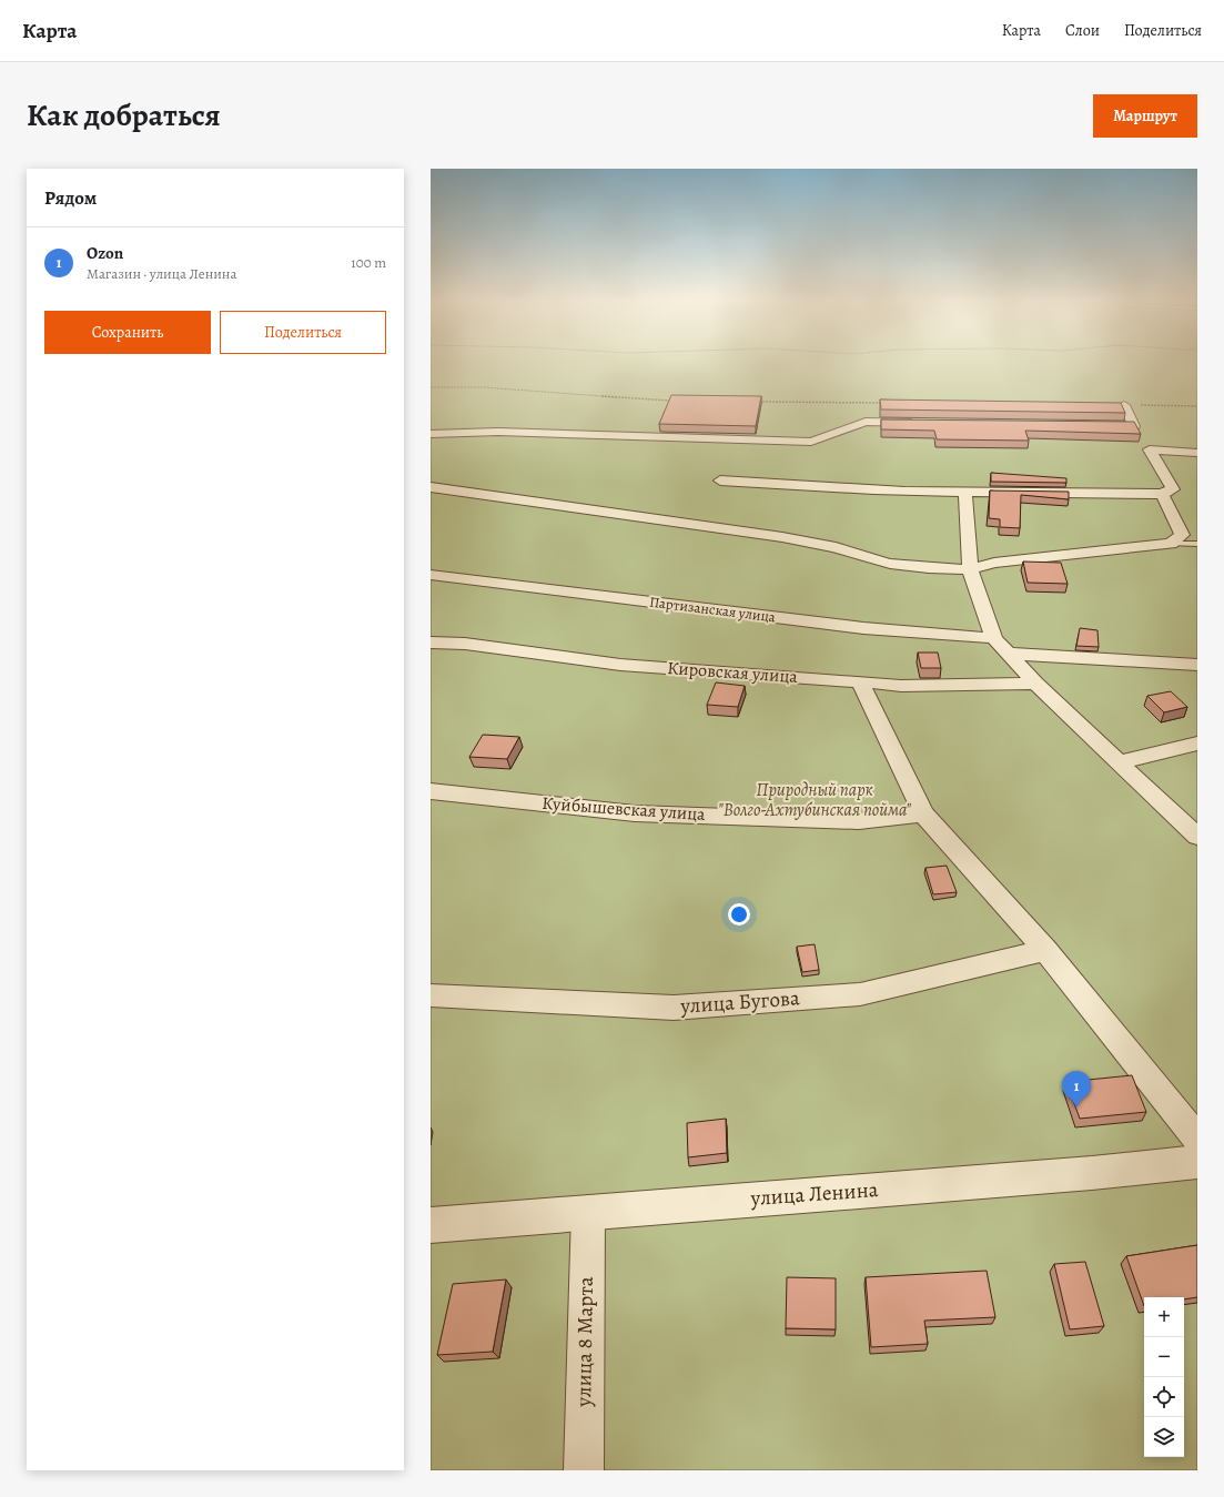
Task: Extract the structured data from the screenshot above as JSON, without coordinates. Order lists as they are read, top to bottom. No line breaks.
{"streets":{"street":["Партизанская улица","Кировская улица","Куйбышевская улица","улица Бугова","улица Ленина","улица 8 Марта"]},"crossings":[["улица Ленина","улица 8 Марта"]],"parks":["Природный парк \"Волго-Ахтубинская пойма\""],"page":{"header":"Карта","nav":["Карта","Слои","Поделиться"],"title":"Как добраться","buttons":["Маршрут",["Сохранить","Поделиться"]],"heading":"Рядом","list":[{"mark":"1","name":"Ozon","note":"Магазин · улица Ленина","value":"100 m"}],"pins":"1","map_buttons":["+","−"]}}
